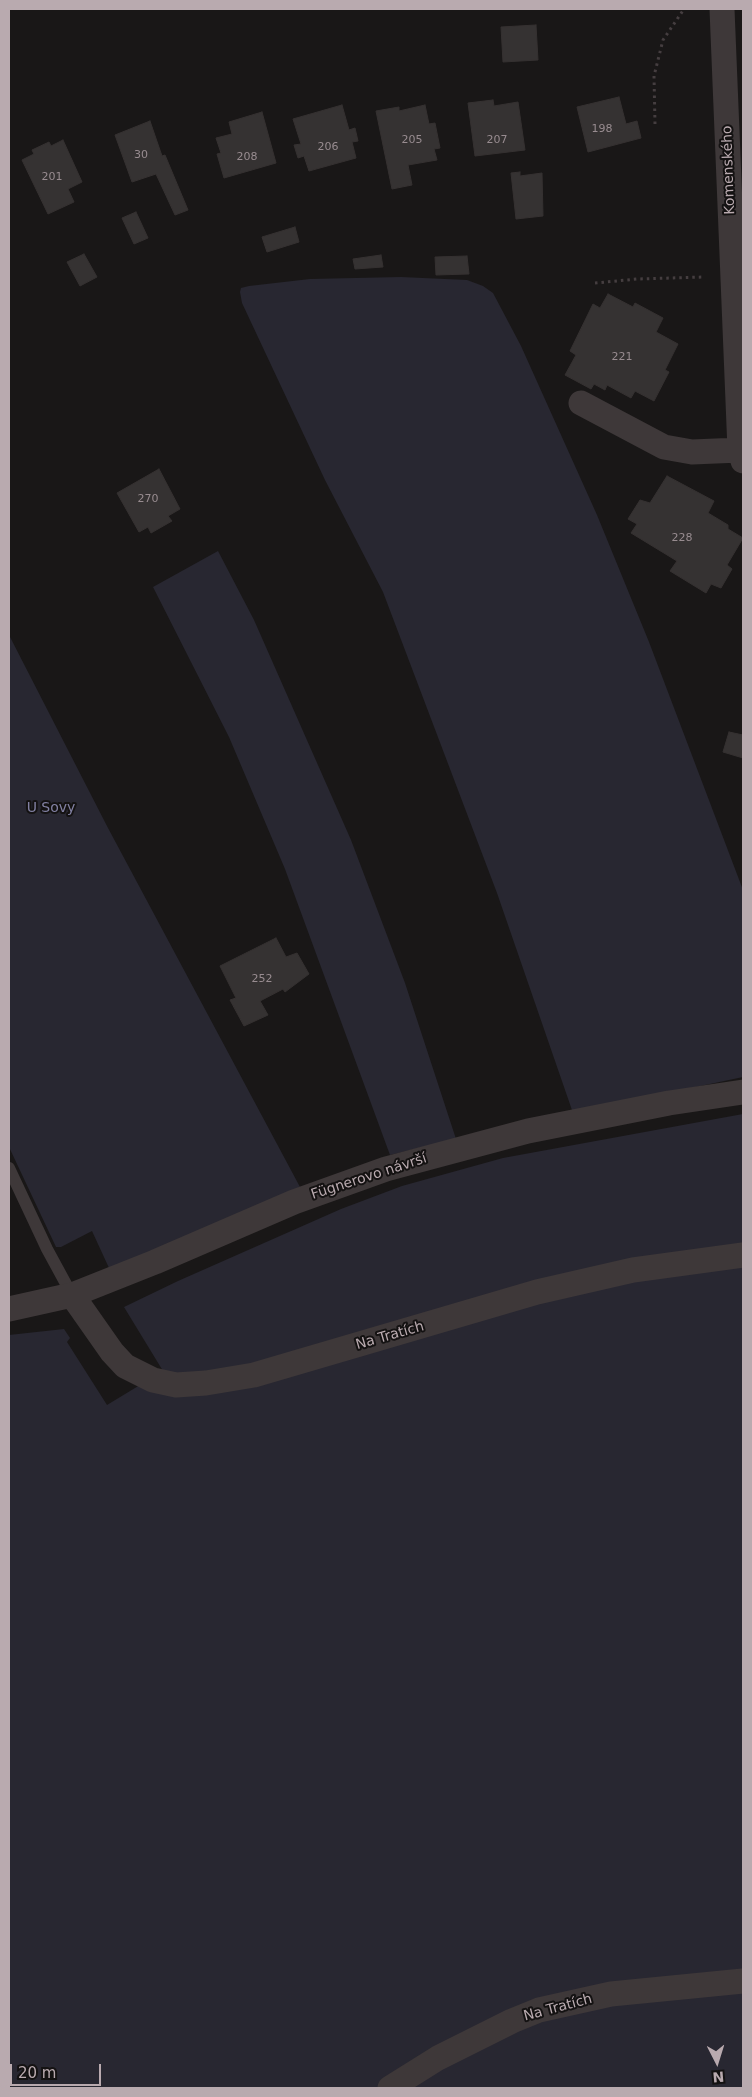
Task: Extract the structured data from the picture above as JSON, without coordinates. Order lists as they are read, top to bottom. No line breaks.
{"streets":{"street":["Komenského","Fügnerovo návrší","Na Tratích"]},"crossings":[["Fügnerovo návrší","Na Tratích"]],"parks":["U Sovy"],"house_numbers":["198","205","207","206","30","208","201","221","270","228","252"],"scale_bar":"20 m","north":"bottom"}
